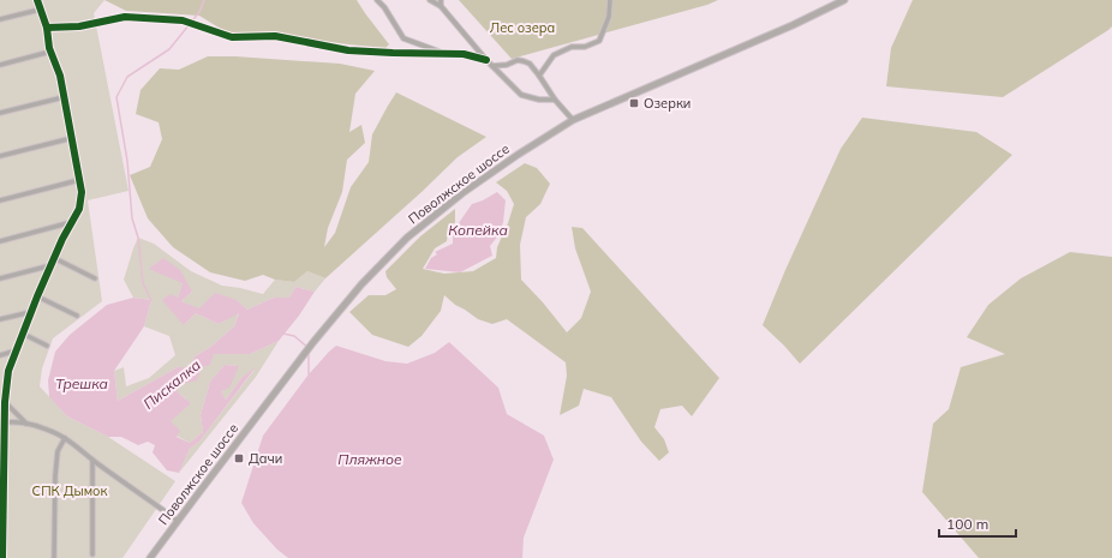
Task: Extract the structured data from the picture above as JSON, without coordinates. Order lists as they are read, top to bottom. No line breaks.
{"streets":{"main road":["Поволжское шоссе"]},"water":["Копейка","Трешка","Пискалка","Пляжное"],"parks":["Лес озера","СПК Дымок"],"places":{"transit":["Озерки","Дачи"]},"scale_bar":"100 m"}
